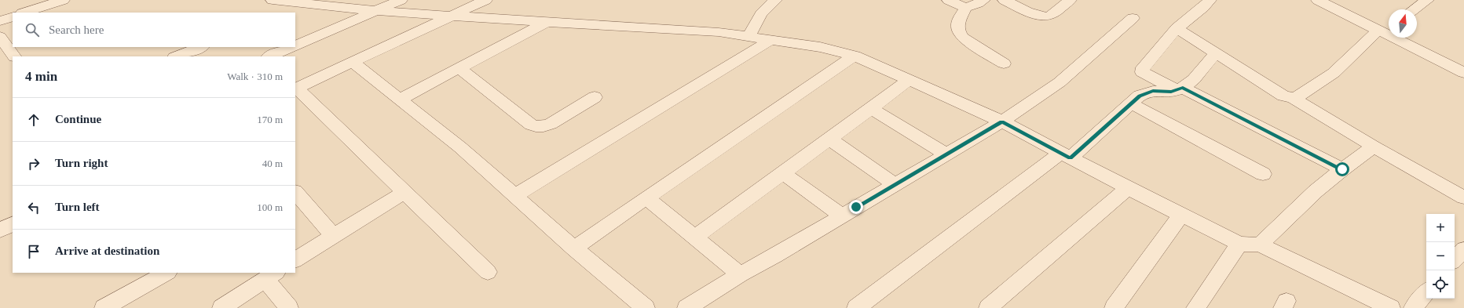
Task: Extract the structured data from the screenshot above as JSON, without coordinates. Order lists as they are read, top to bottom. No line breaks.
{"north":"top","page":{"search":"Search here","heading":["4 min","Walk · 310 m"],"list":[["Continue","170 m"],["Turn right","40 m"],["Turn left","100 m"],"Arrive at destination"],"map_buttons":["+","−"]}}
